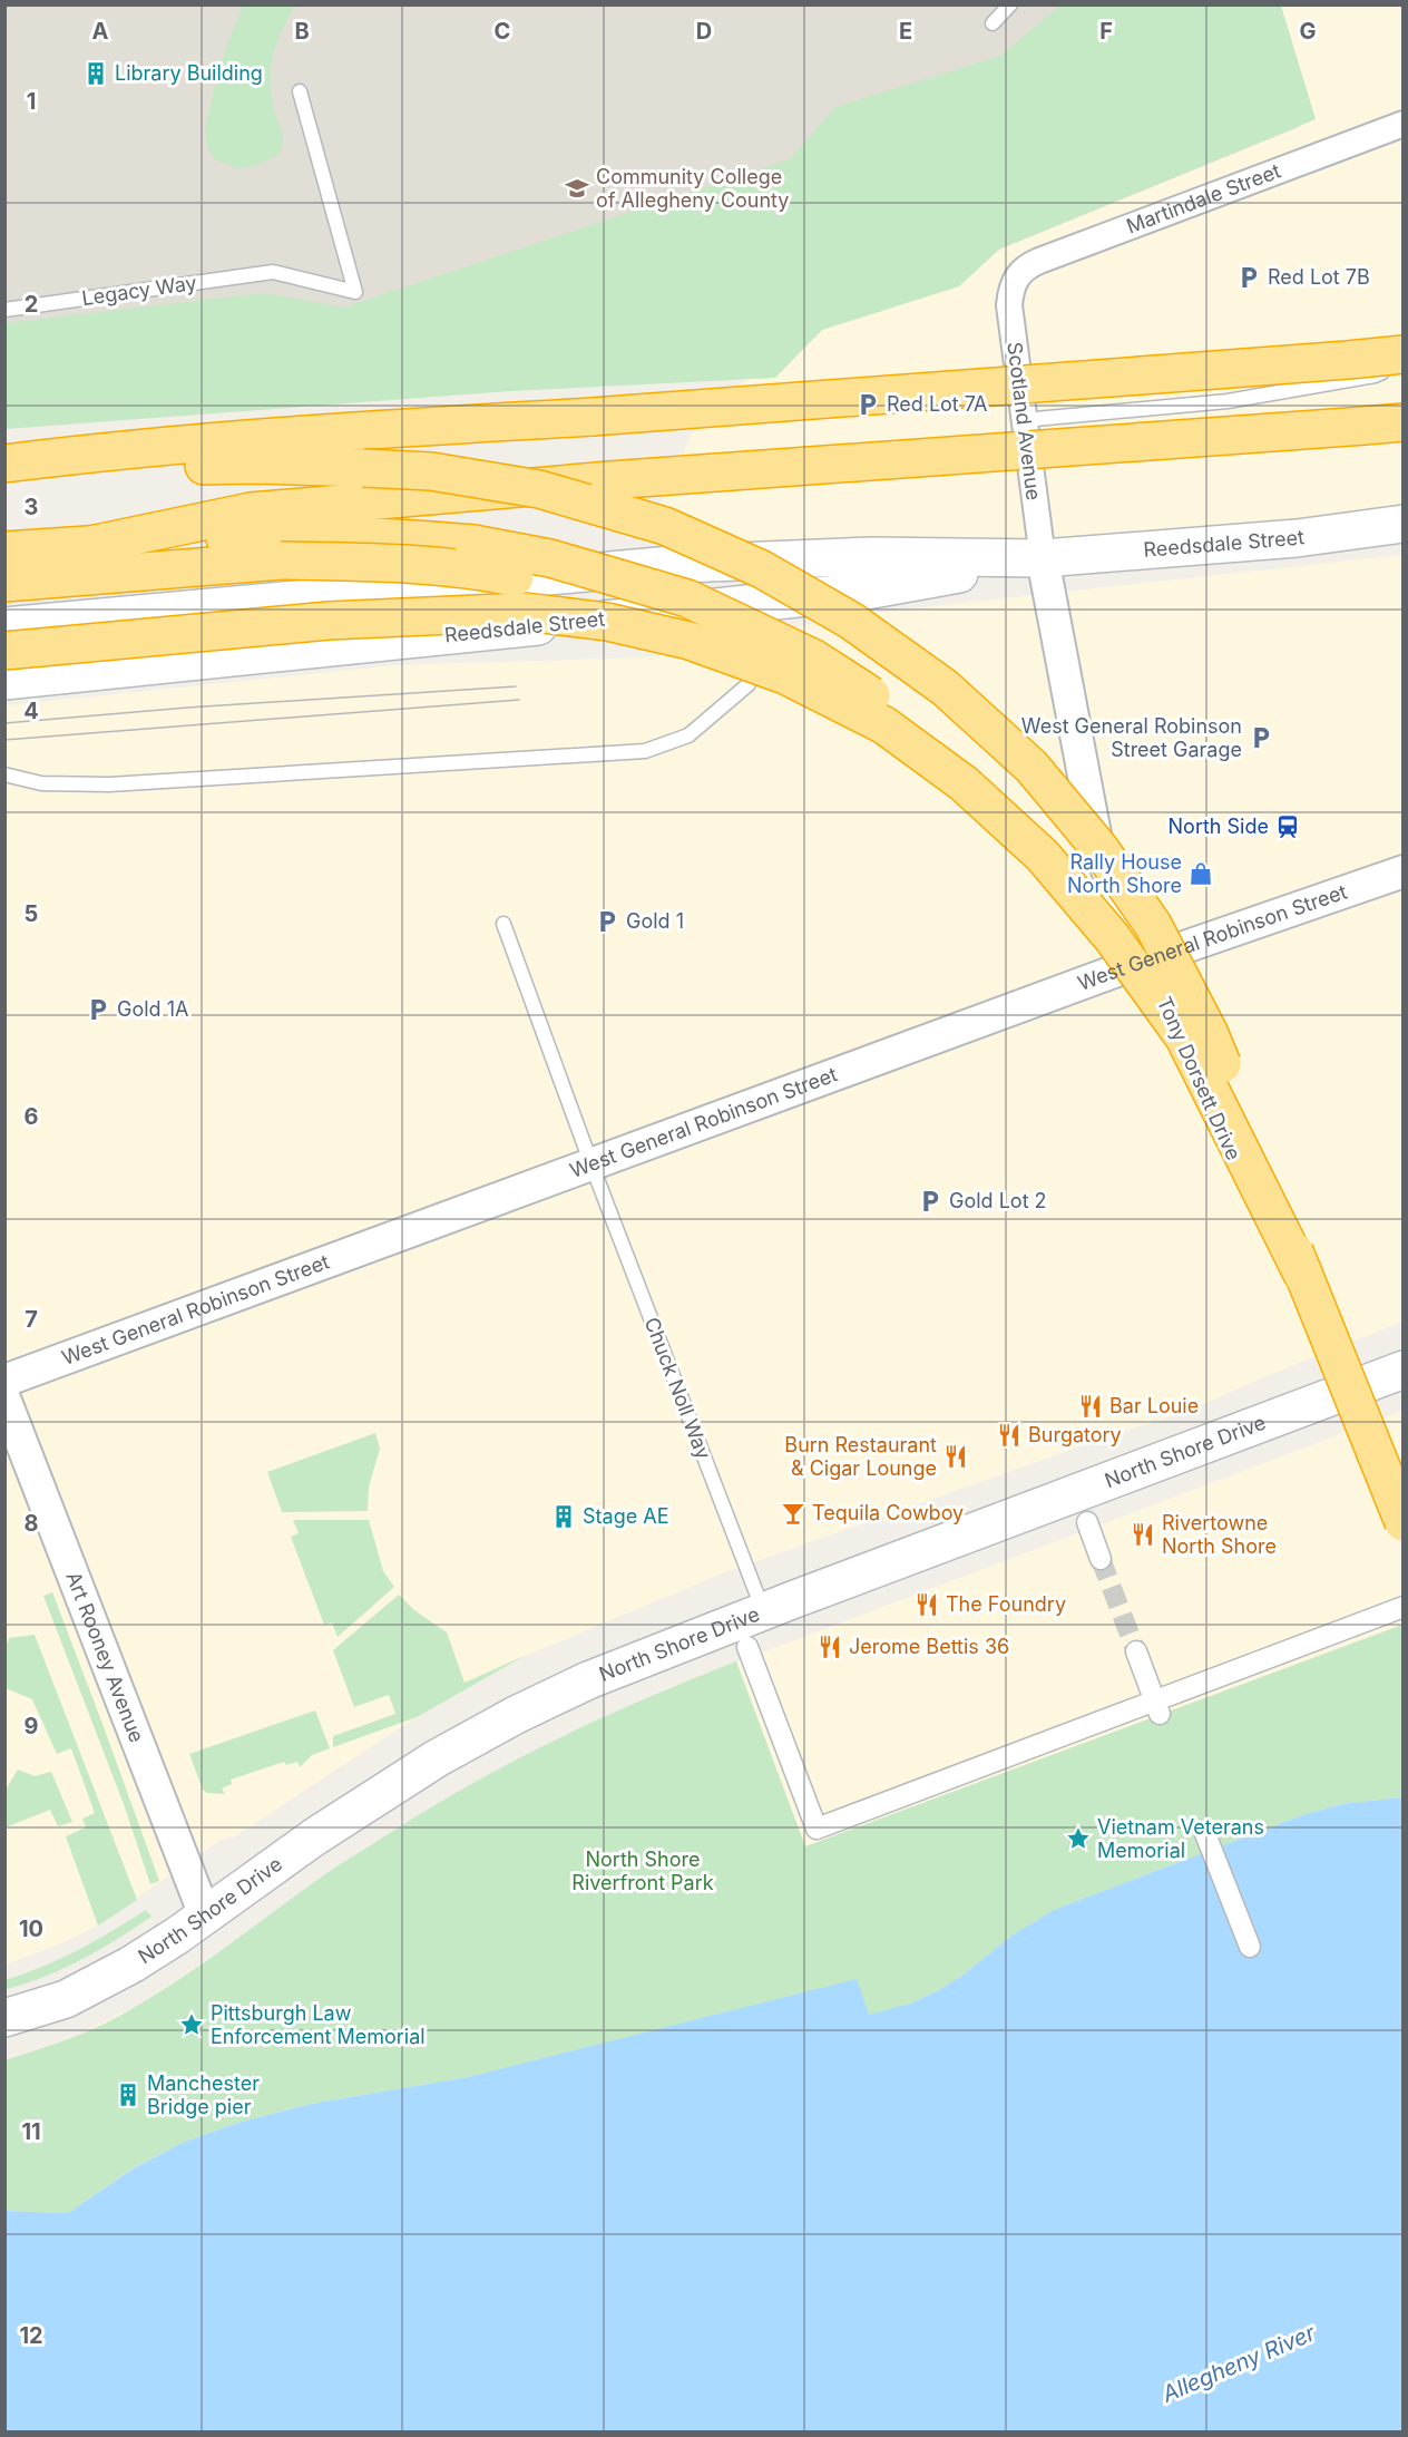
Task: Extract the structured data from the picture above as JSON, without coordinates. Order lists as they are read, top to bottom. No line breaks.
{"streets":{"main road":["Reedsdale Street","North Shore Drive"],"street":["Martindale Street","Scotland Avenue","West General Robinson Street","Tony Dorsett Drive","Art Rooney Avenue"],"lane":["Legacy Way","Chuck Noll Way"]},"crossings":[["Martindale Street","Scotland Avenue"],["Scotland Avenue","Reedsdale Street"],["Scotland Avenue","Tony Dorsett Drive"],["Reedsdale Street","Tony Dorsett Drive"],["West General Robinson Street","Tony Dorsett Drive"],["West General Robinson Street","Chuck Noll Way"],["Tony Dorsett Drive","North Shore Drive"],["Chuck Noll Way","North Shore Drive"],["North Shore Drive","Art Rooney Avenue"]],"water":["Allegheny River"],"parks":["North Shore Riverfront Park"],"places":{"building":["Library Building","Stage AE","Manchester Bridge pier"],"school or university":["Community College of Allegheny County"],"parking":["Red Lot 7B","Red Lot 7A","West General Robinson Street Garage","Gold 1","Gold 1A","Gold Lot 2"],"station":["North Side"],"shop":["Rally House North Shore"],"restaurant":["Bar Louie","Burgatory","Burn Restaurant & Cigar Lounge","Rivertowne North Shore","The Foundry","Jerome Bettis 36"],"bar":["Tequila Cowboy"],"place":["Vietnam Veterans Memorial","Pittsburgh Law Enforcement Memorial"]},"grid":{"columns":["A","B","C","D","E","F","G"],"rows":["1","2","3","4","5","6","7","8","9","10","11","12"]}}
